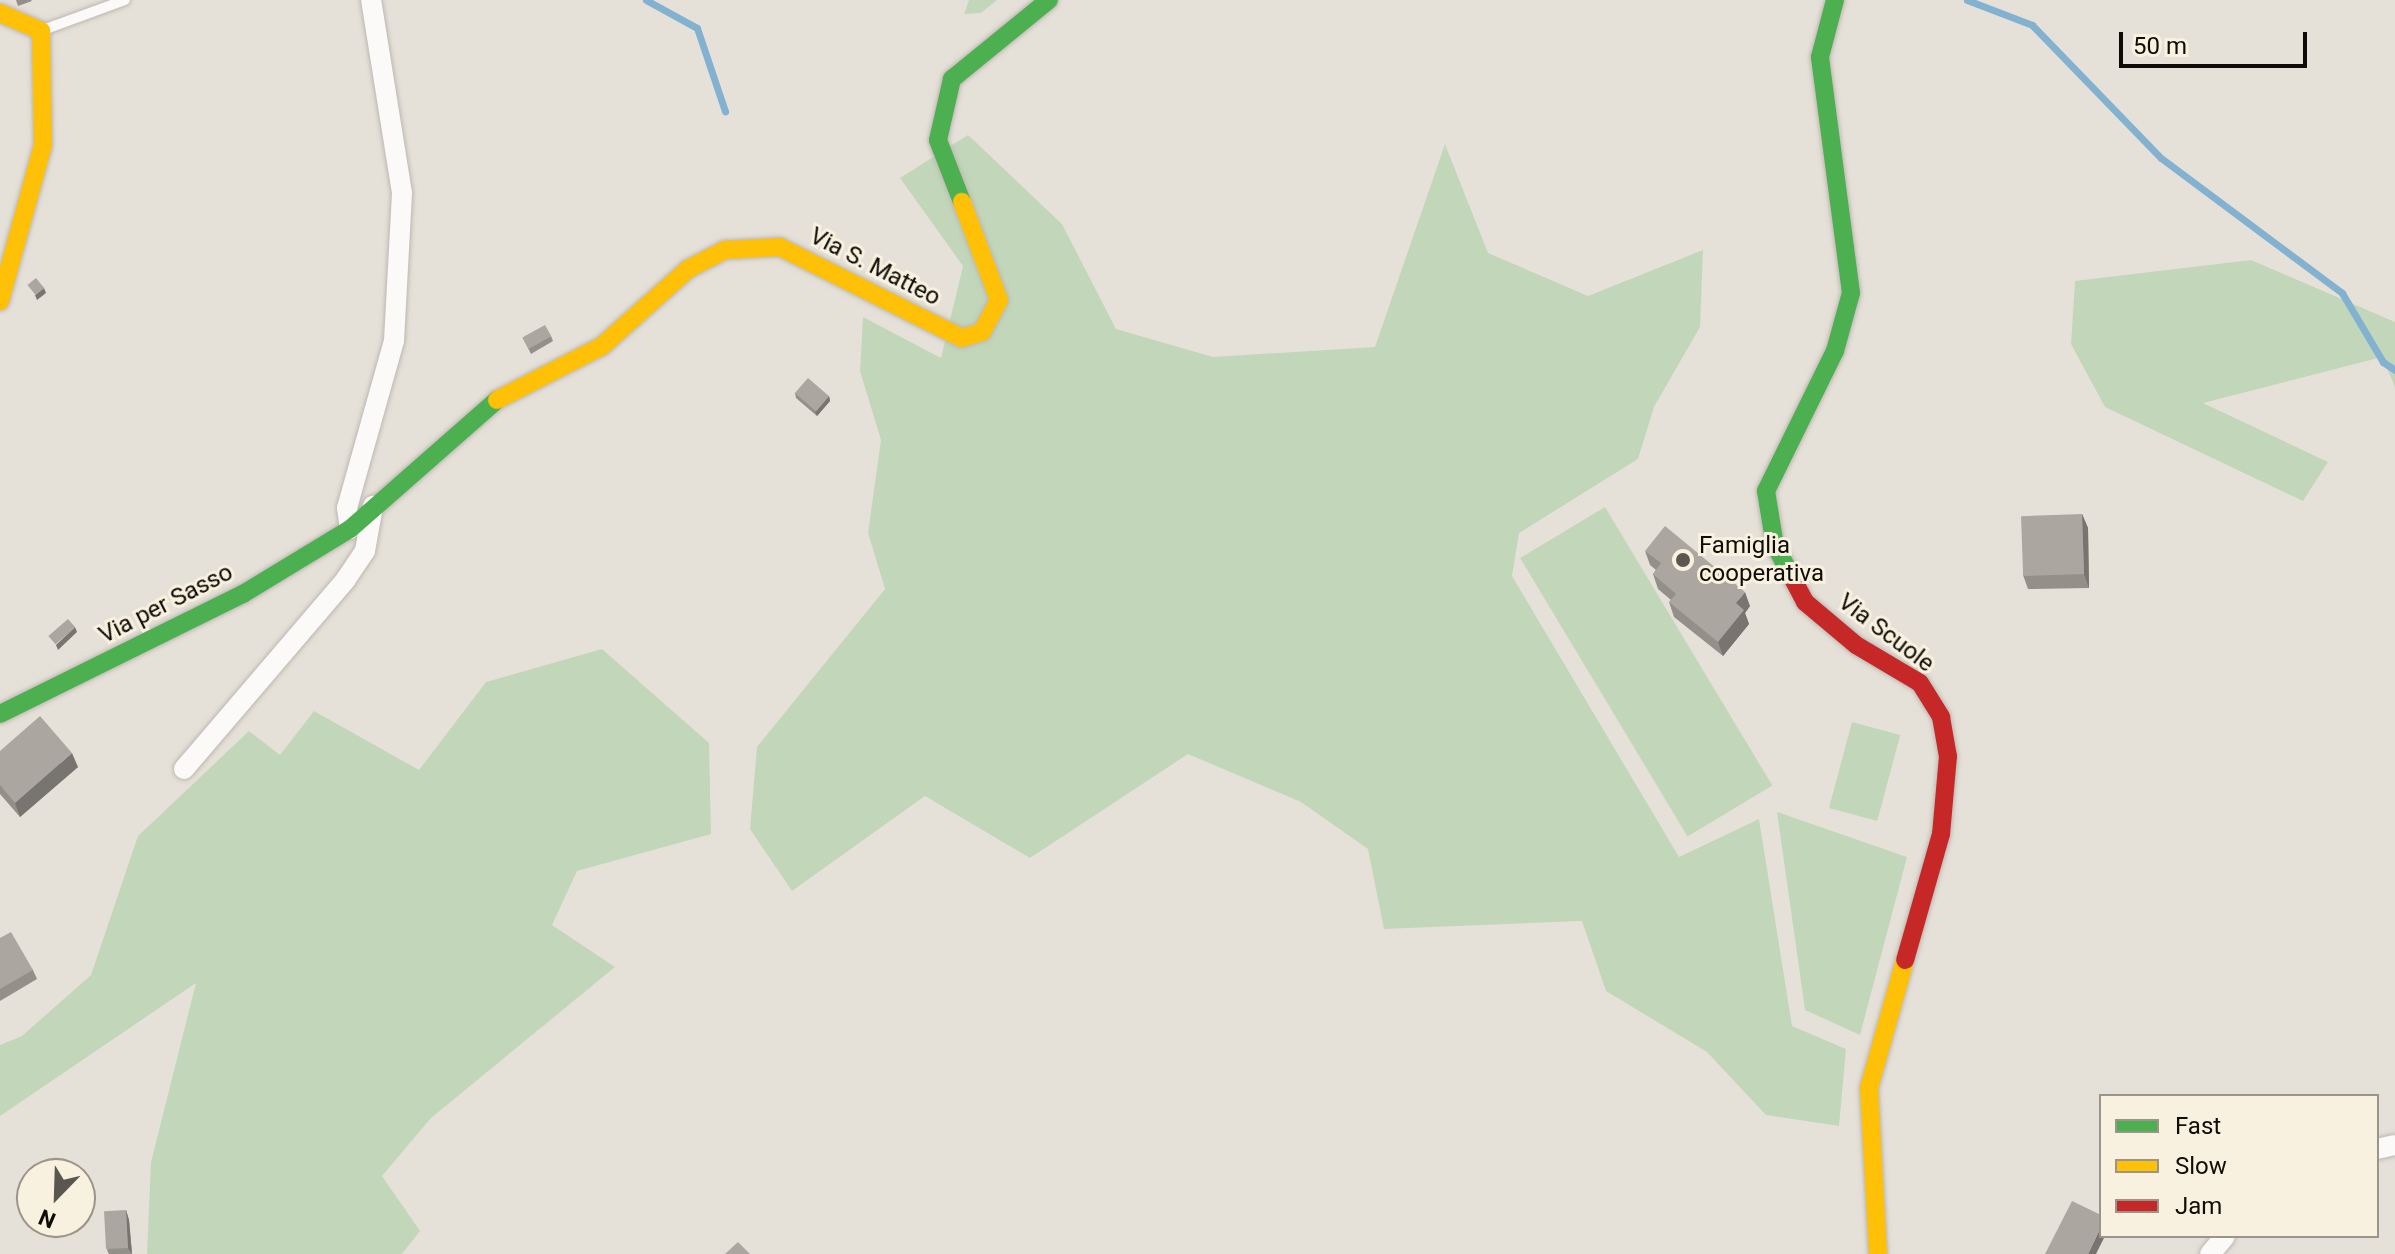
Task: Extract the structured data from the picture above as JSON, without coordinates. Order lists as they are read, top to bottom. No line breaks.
{"streets":{"street":["Via S. Matteo","Via per Sasso","Via Scuole"]},"crossings":[["Via S. Matteo","Via per Sasso"]],"places":["Famiglia cooperativa"],"legend":["Fast","Slow","Jam"],"scale_bar":"50 m","north":"bottom left"}
